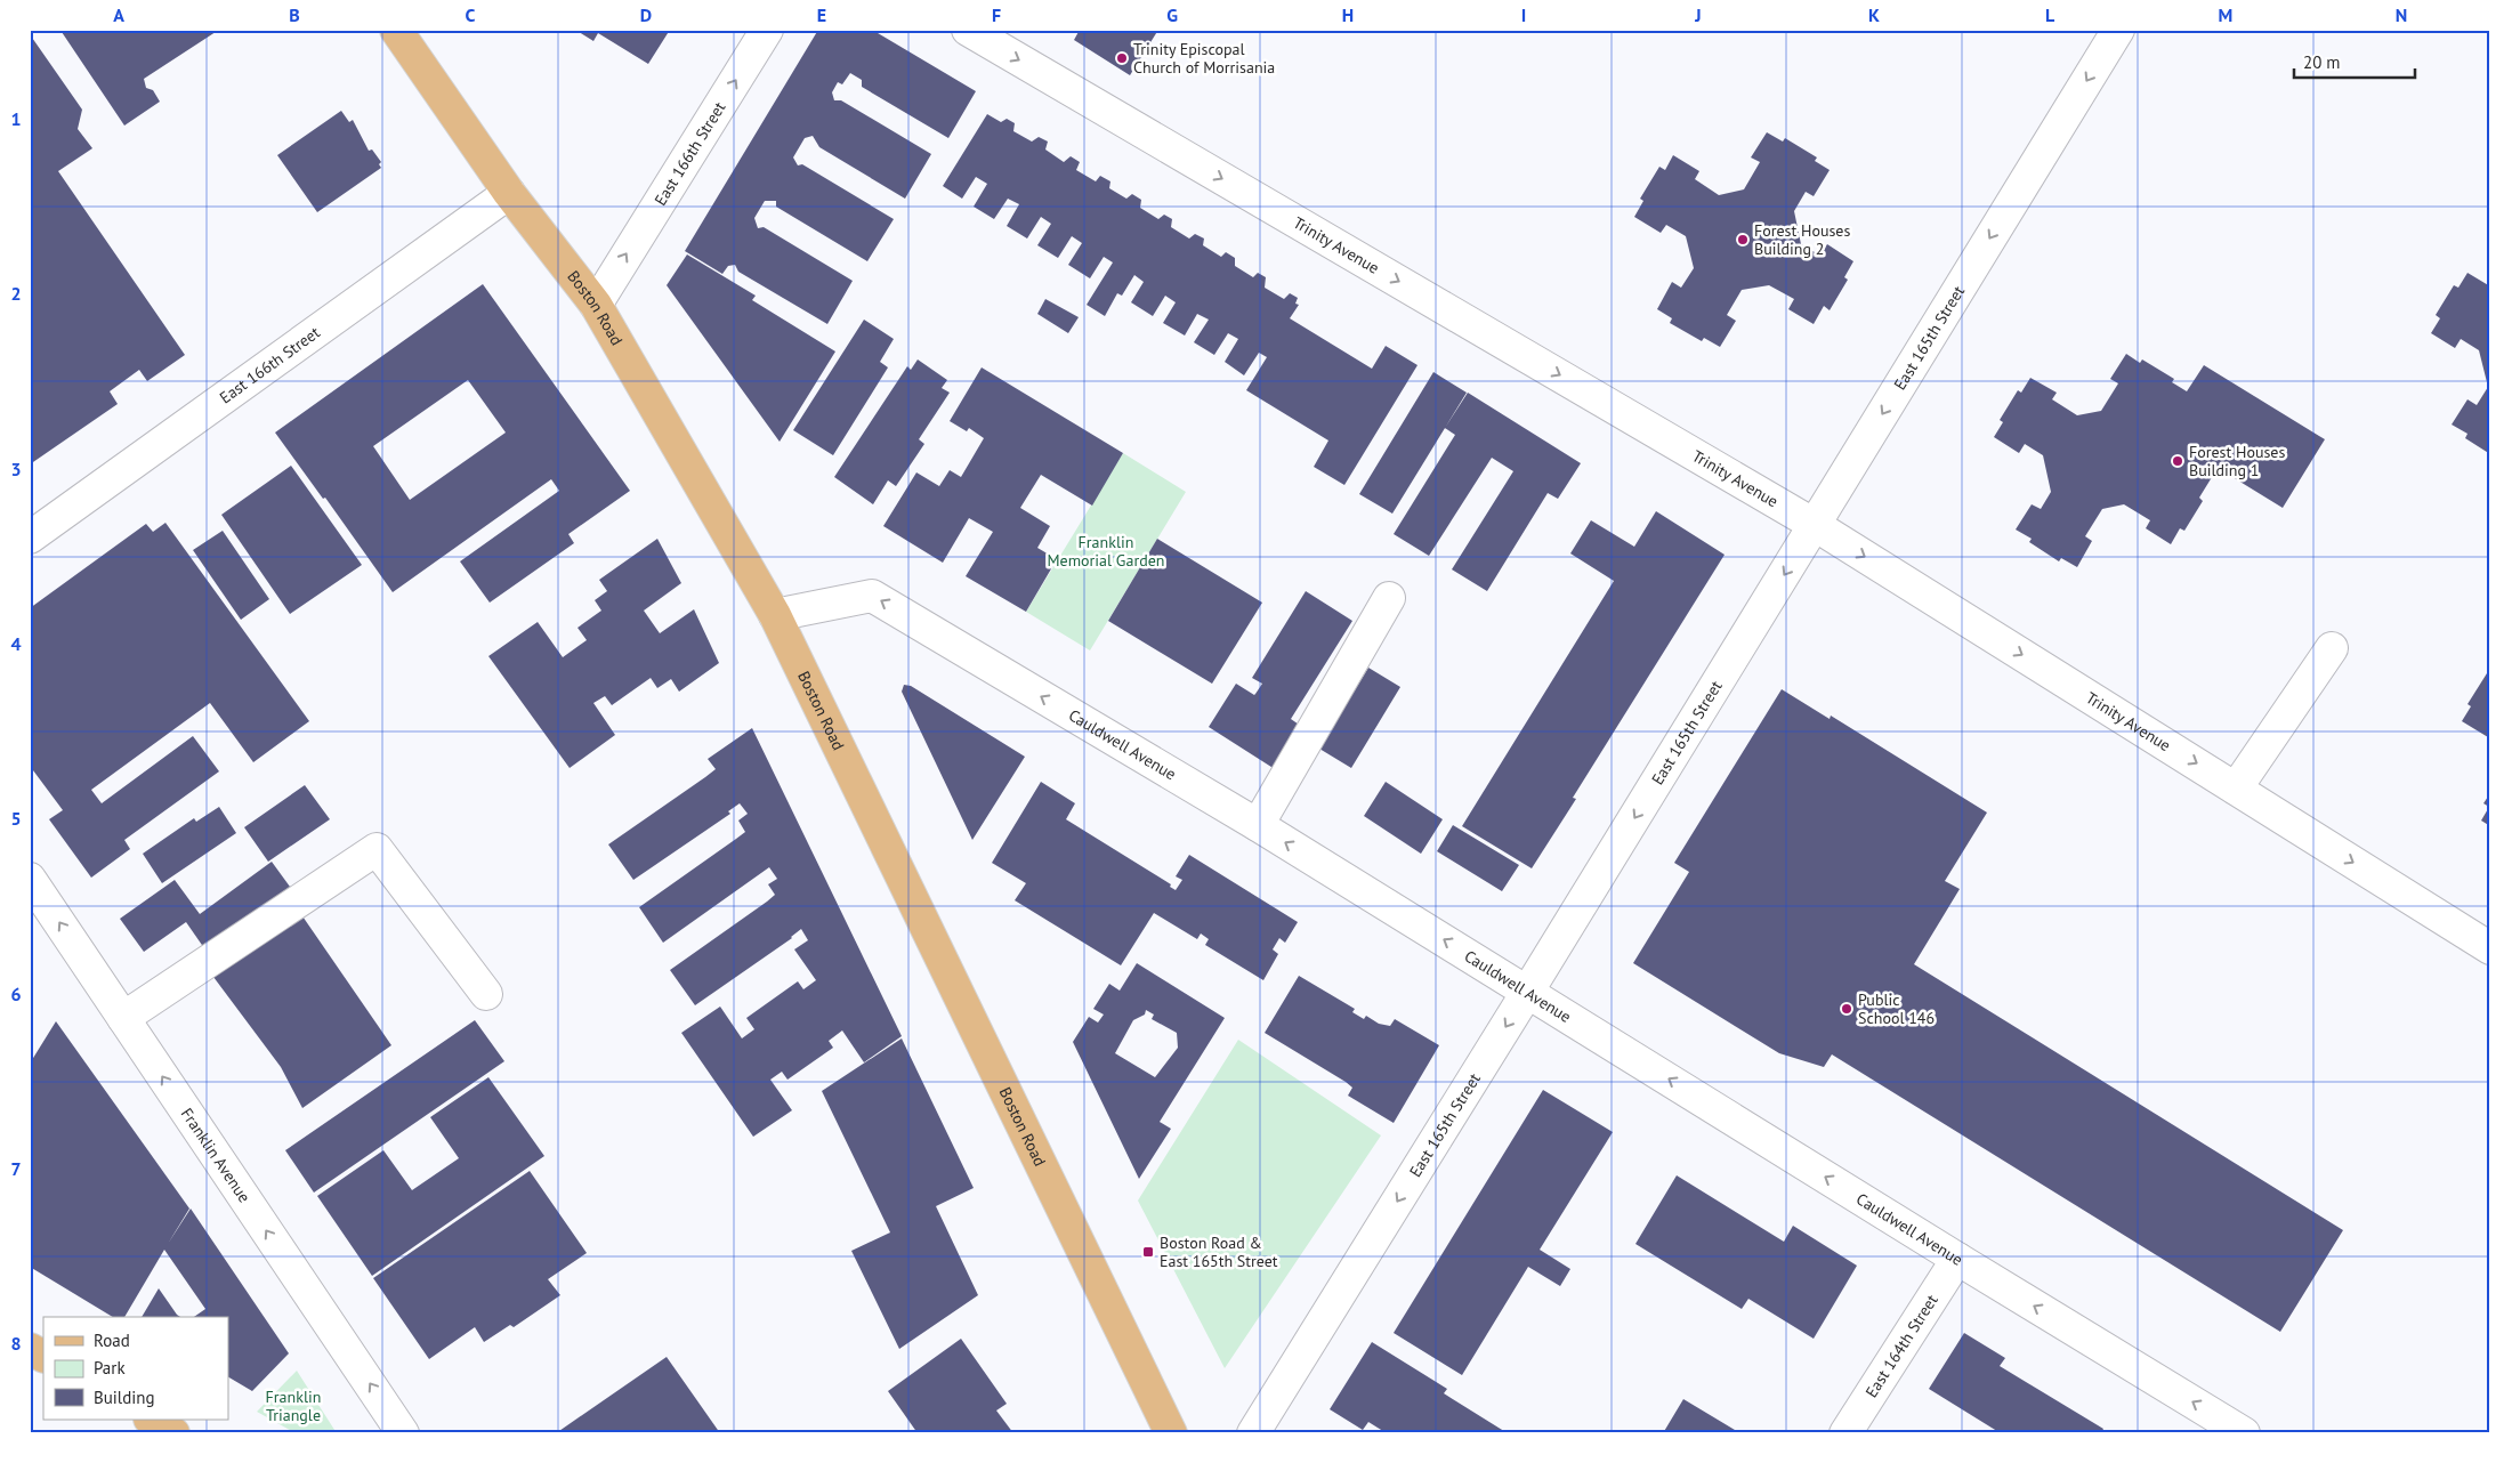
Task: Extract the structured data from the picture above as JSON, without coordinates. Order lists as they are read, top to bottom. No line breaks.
{"streets":{"main road":["Boston Road"],"street":["East 166th Street","Trinity Avenue","East 165th Street","Cauldwell Avenue","Franklin Avenue","East 164th Street"]},"crossings":[["East 166th Street","Boston Road"],["Trinity Avenue","East 165th Street"],["Boston Road","Cauldwell Avenue"],["East 165th Street","Cauldwell Avenue"],["Cauldwell Avenue","East 164th Street"]],"one_way":["East 166th Street","Trinity Avenue","East 165th Street","Cauldwell Avenue","Franklin Avenue"],"parks":["Franklin Memorial Garden","Franklin Triangle"],"places":{"other":["Trinity Episcopal Church of Morrisania","Forest Houses Building 2","Forest Houses Building 1","Public School 146"],"transit":["Boston Road & East 165th Street"]},"legend":["Road","Park","Building"],"scale_bar":"20 m","grid":{"columns":["A","B","C","D","E","F","G","H","I","J","K","L","M","N"],"rows":["1","2","3","4","5","6","7","8"]}}
